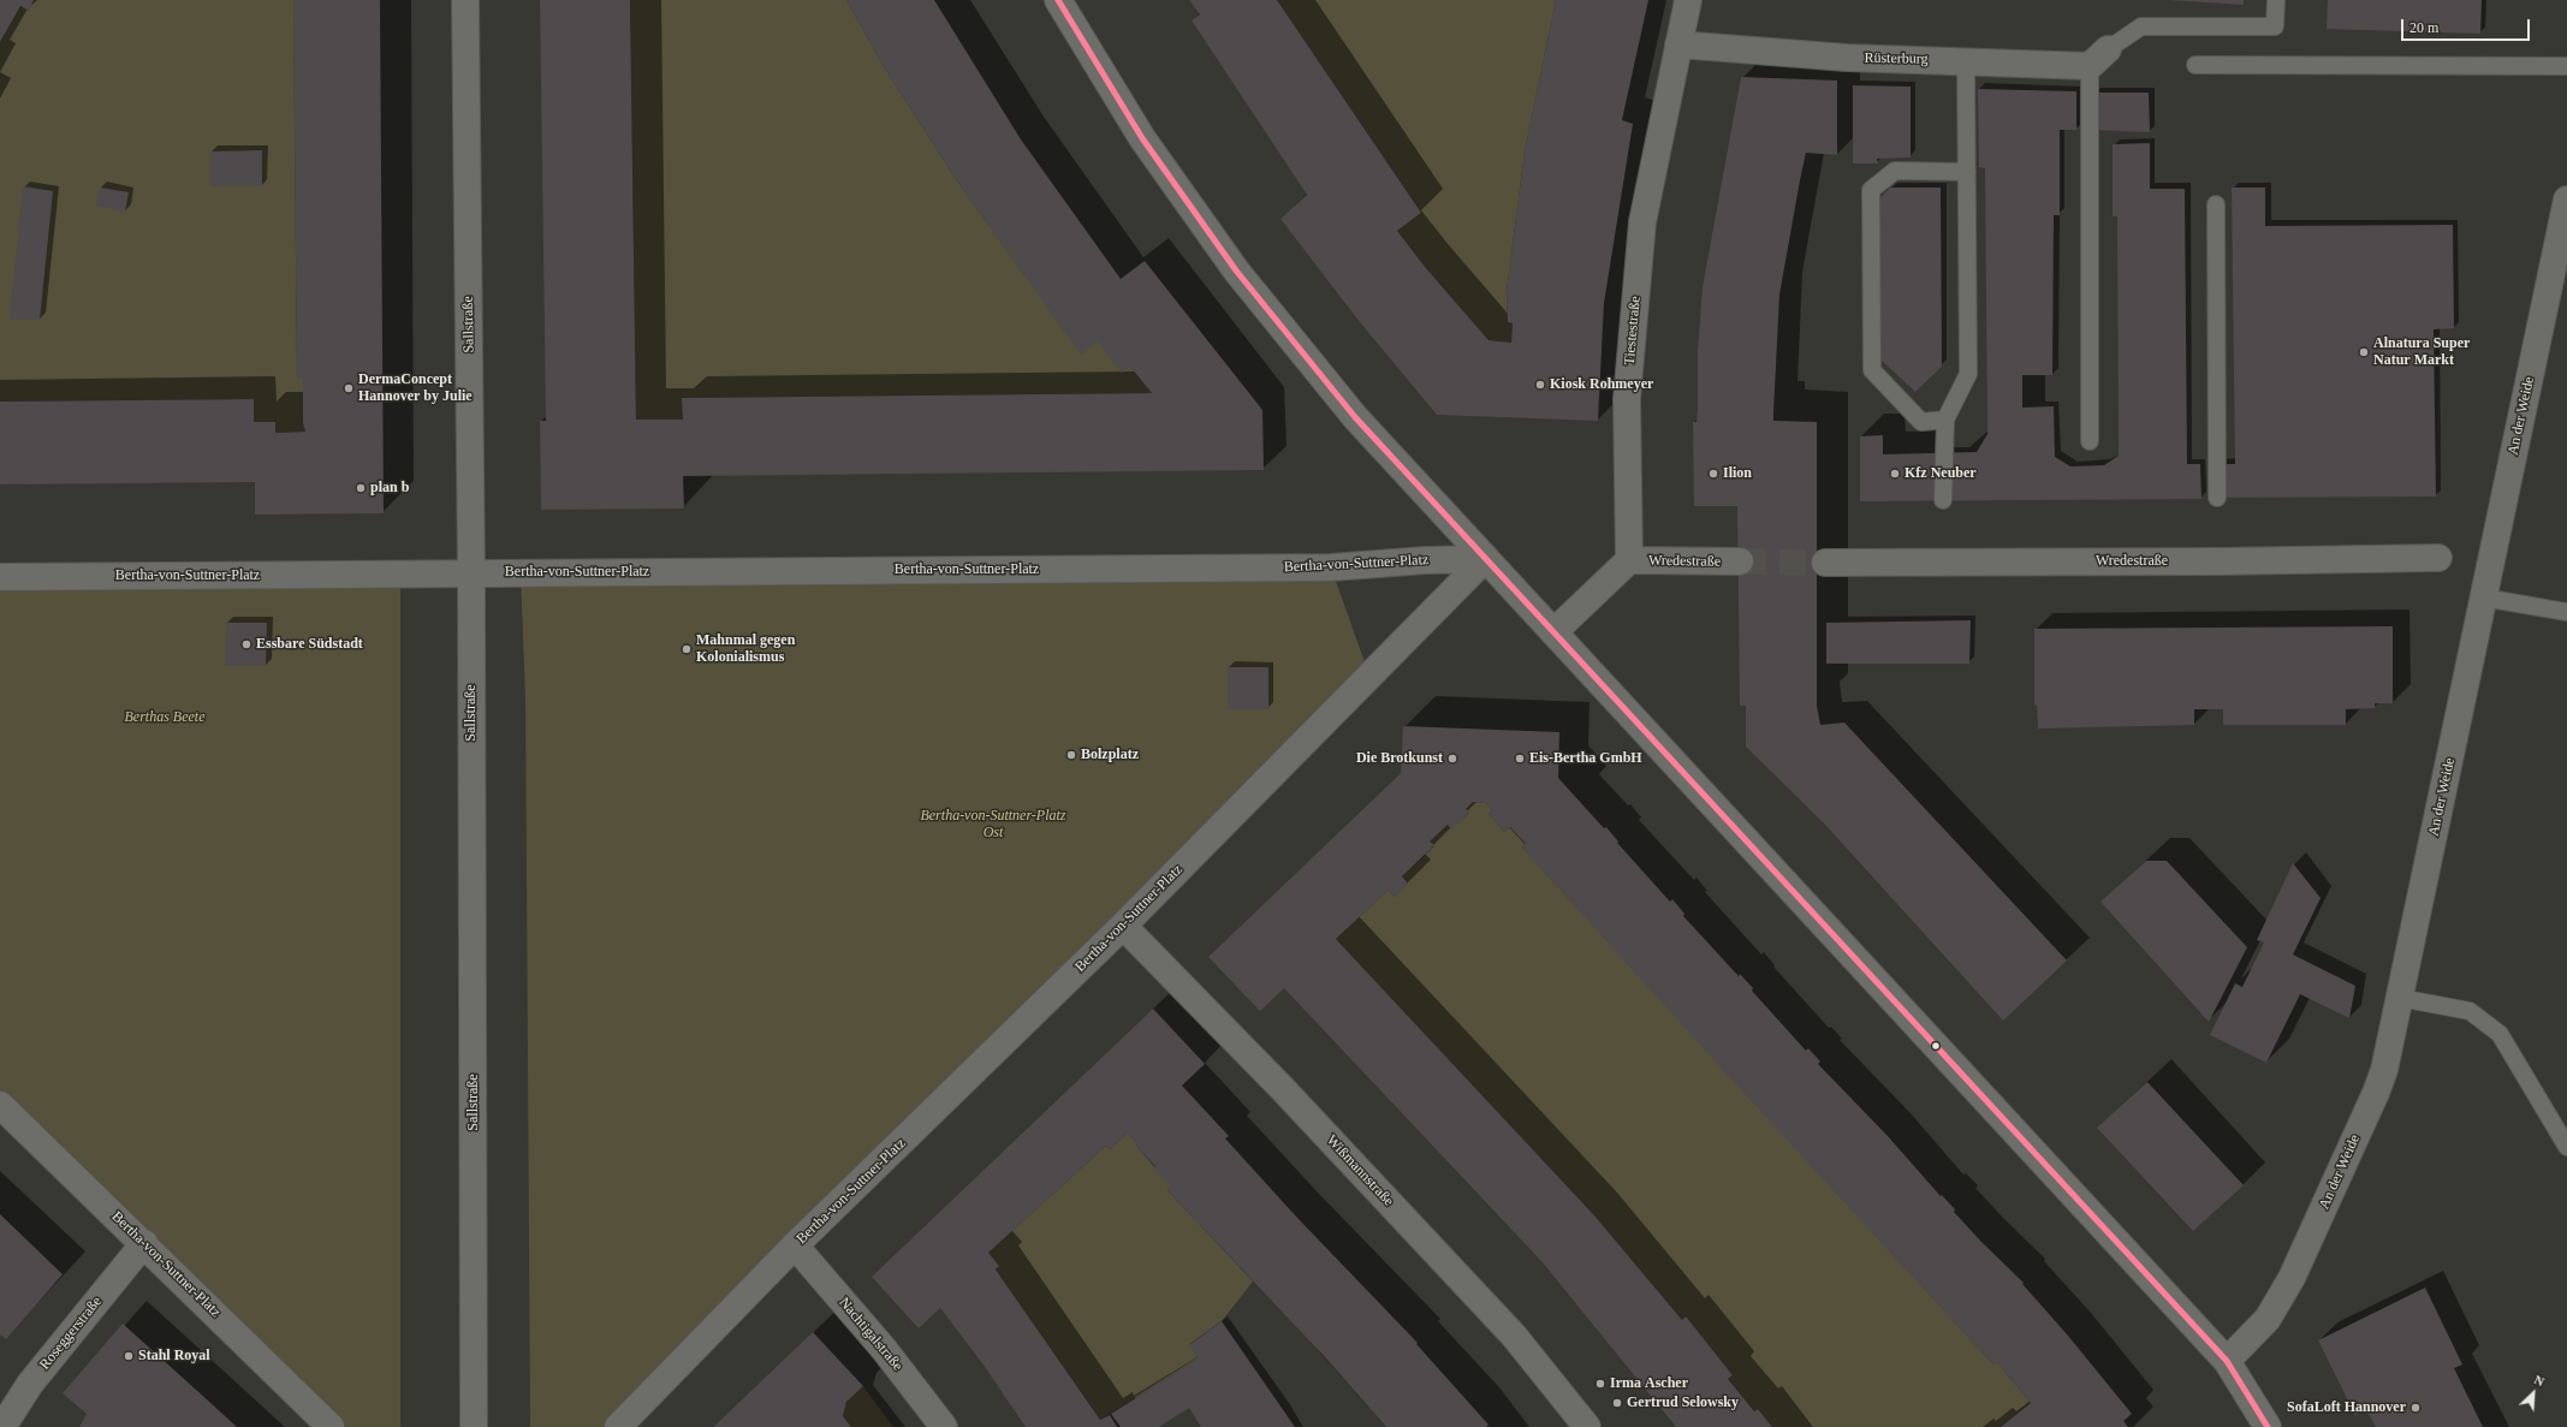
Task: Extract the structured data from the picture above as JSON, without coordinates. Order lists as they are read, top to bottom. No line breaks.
{"streets":{"street":["Rüsterburg","Sallstraße","Tiestestraße","An der Weide","Wredestraße","Bertha-von-Suttner-Platz","Wißmannstraße","Roseggerstraße","Nachtigalstraße"]},"crossings":[["Rüsterburg","Tiestestraße"],["Sallstraße","Bertha-von-Suttner-Platz"],["Tiestestraße","Wredestraße"],["Bertha-von-Suttner-Platz","Wißmannstraße"],["Bertha-von-Suttner-Platz","Roseggerstraße"],["Bertha-von-Suttner-Platz","Nachtigalstraße"]],"parks":["Berthas Beete","Bertha-von-Suttner-Platz Ost"],"places":["Alnatura Super Natur Markt","Kiosk Rohmeyer","DermaConcept Hannover by Julie","Ilion","Kfz Neuber","plan b","Essbare Südstadt","Mahnmal gegen Kolonialismus","Bolzplatz","Die Brotkunst","Eis-Bertha GmbH","Stahl Royal","Irma Ascher","Gertrud Selowsky","SofaLoft Hannover"],"scale_bar":"20 m","north":"top right"}
